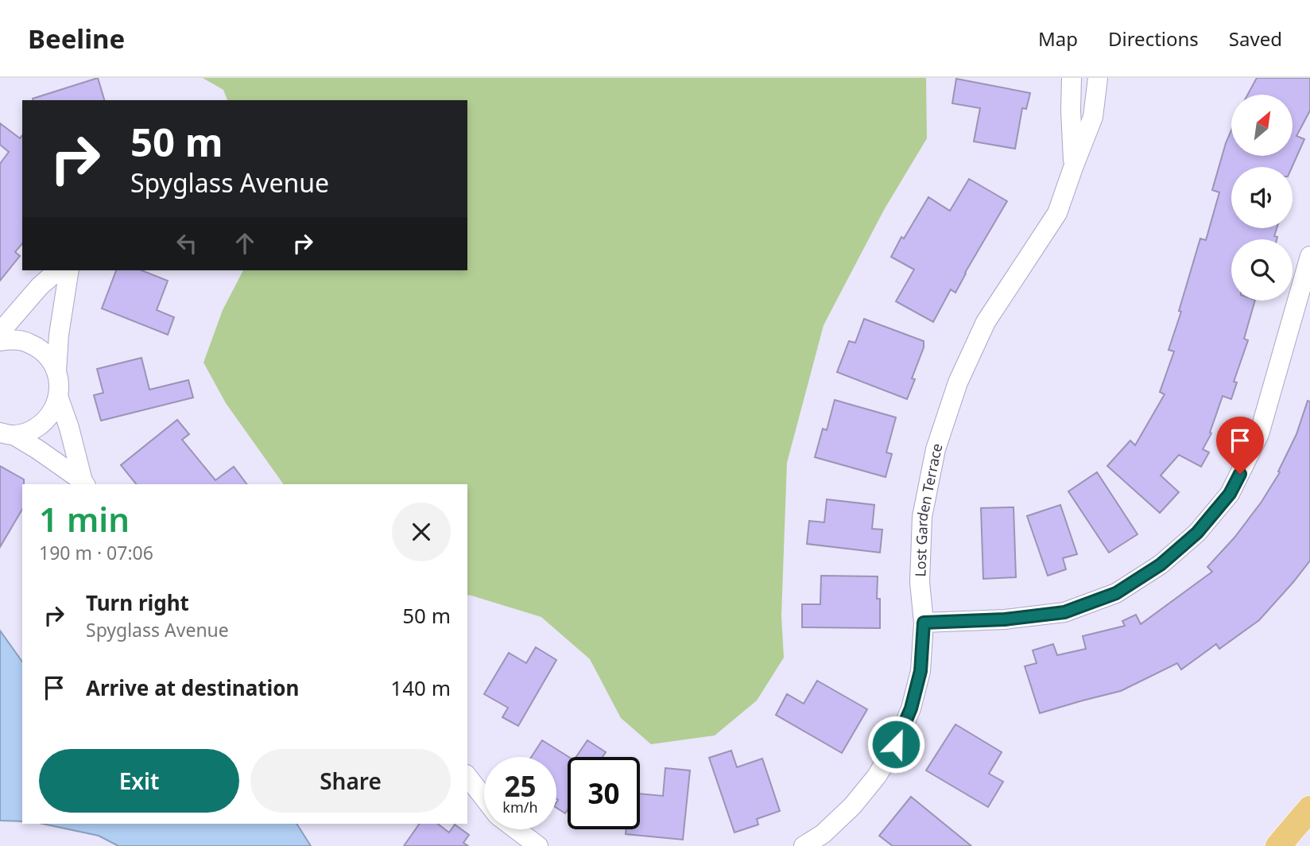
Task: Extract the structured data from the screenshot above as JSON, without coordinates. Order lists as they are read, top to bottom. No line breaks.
{"streets":{"street":["Lost Garden Terrace"]},"north":"top right","page":{"header":"Beeline","nav":["Map","Directions","Saved"],"turn":["50 m","Spyglass Avenue"],"heading":["1 min","190 m · 07:06"],"list":[{"name":"Turn right","note":"Spyglass Avenue","value":"50 m"},{"name":"Arrive at destination","value":"140 m"}],"buttons":["Exit","Share"],"speed":"25 km/h","limit":"30"}}
